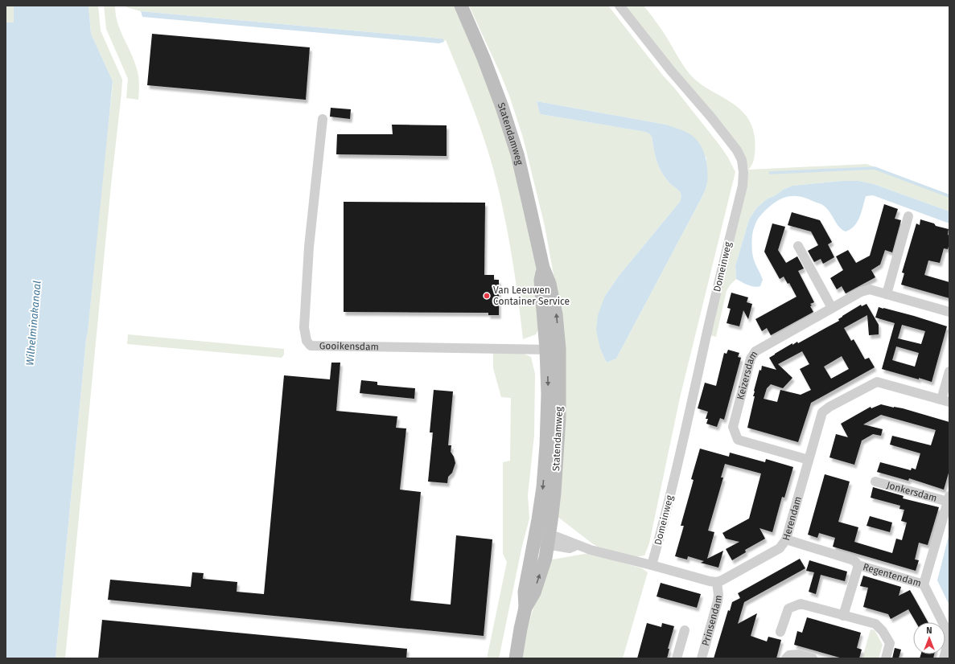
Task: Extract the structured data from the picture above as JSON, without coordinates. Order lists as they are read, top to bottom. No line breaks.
{"streets":{"main road":["Statendamweg"],"street":["Domeinweg","Gooikensdam","Keizersdam","Jonkersdam","Herendam","Regentendam","Prinsendam"]},"crossings":[["Statendamweg","Gooikensdam"],["Keizersdam","Herendam"],["Jonkersdam","Regentendam"],["Herendam","Regentendam"],["Herendam","Prinsendam"]],"water":["Wilhelminakanaal"],"places":["Van Leeuwen Container Service"],"north":"top"}
